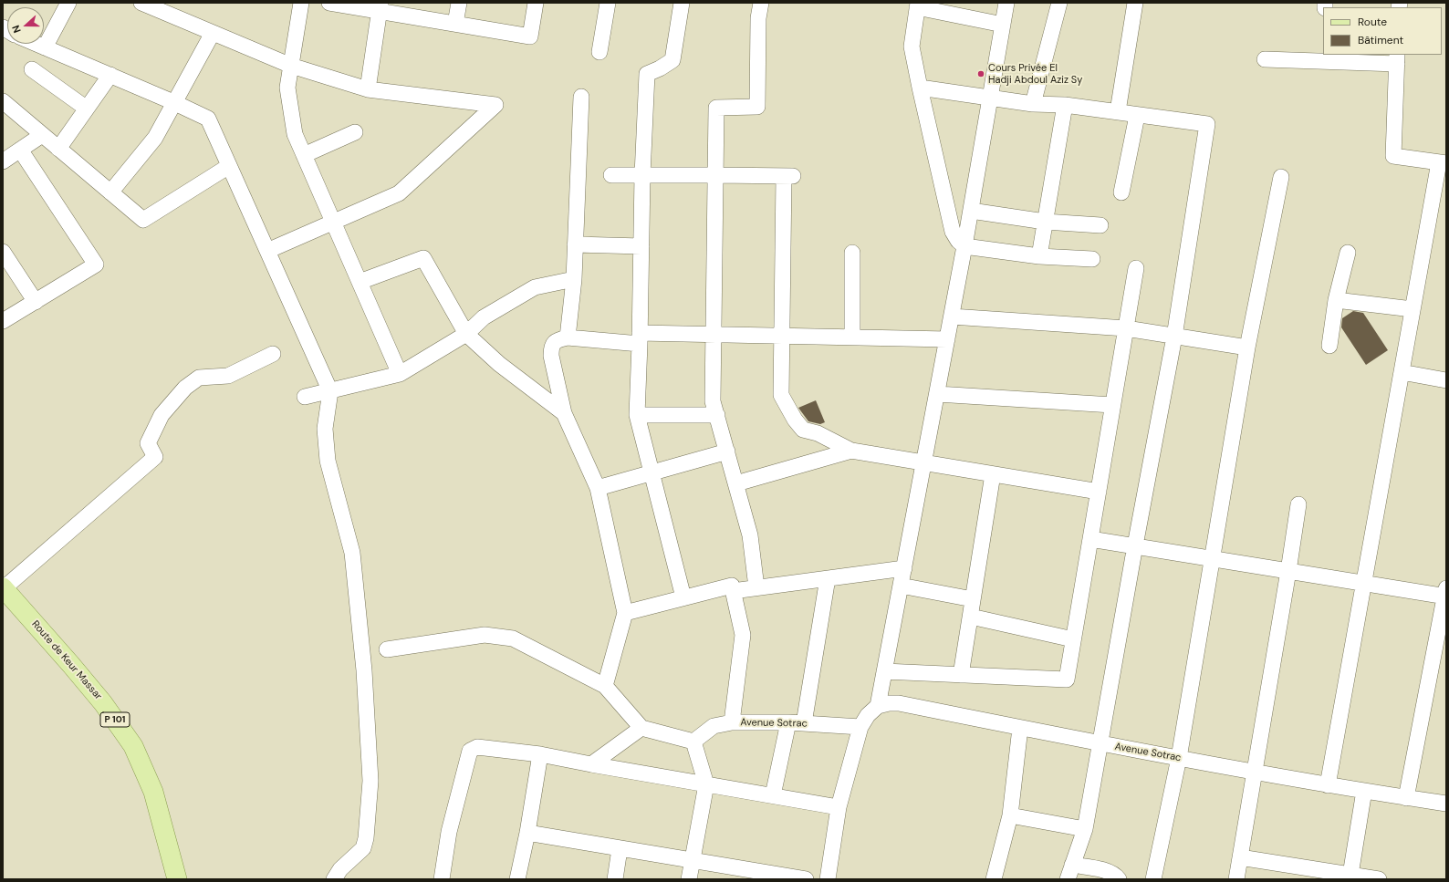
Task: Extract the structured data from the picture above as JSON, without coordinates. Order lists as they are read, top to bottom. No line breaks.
{"streets":{"main road":["Route de Keur Massar","P 101"],"street":["Avenue Sotrac"]},"places":["Cours Privée El Hadji Abdoul Aziz Sy"],"legend":["Route","Bâtiment"],"north":"left"}
